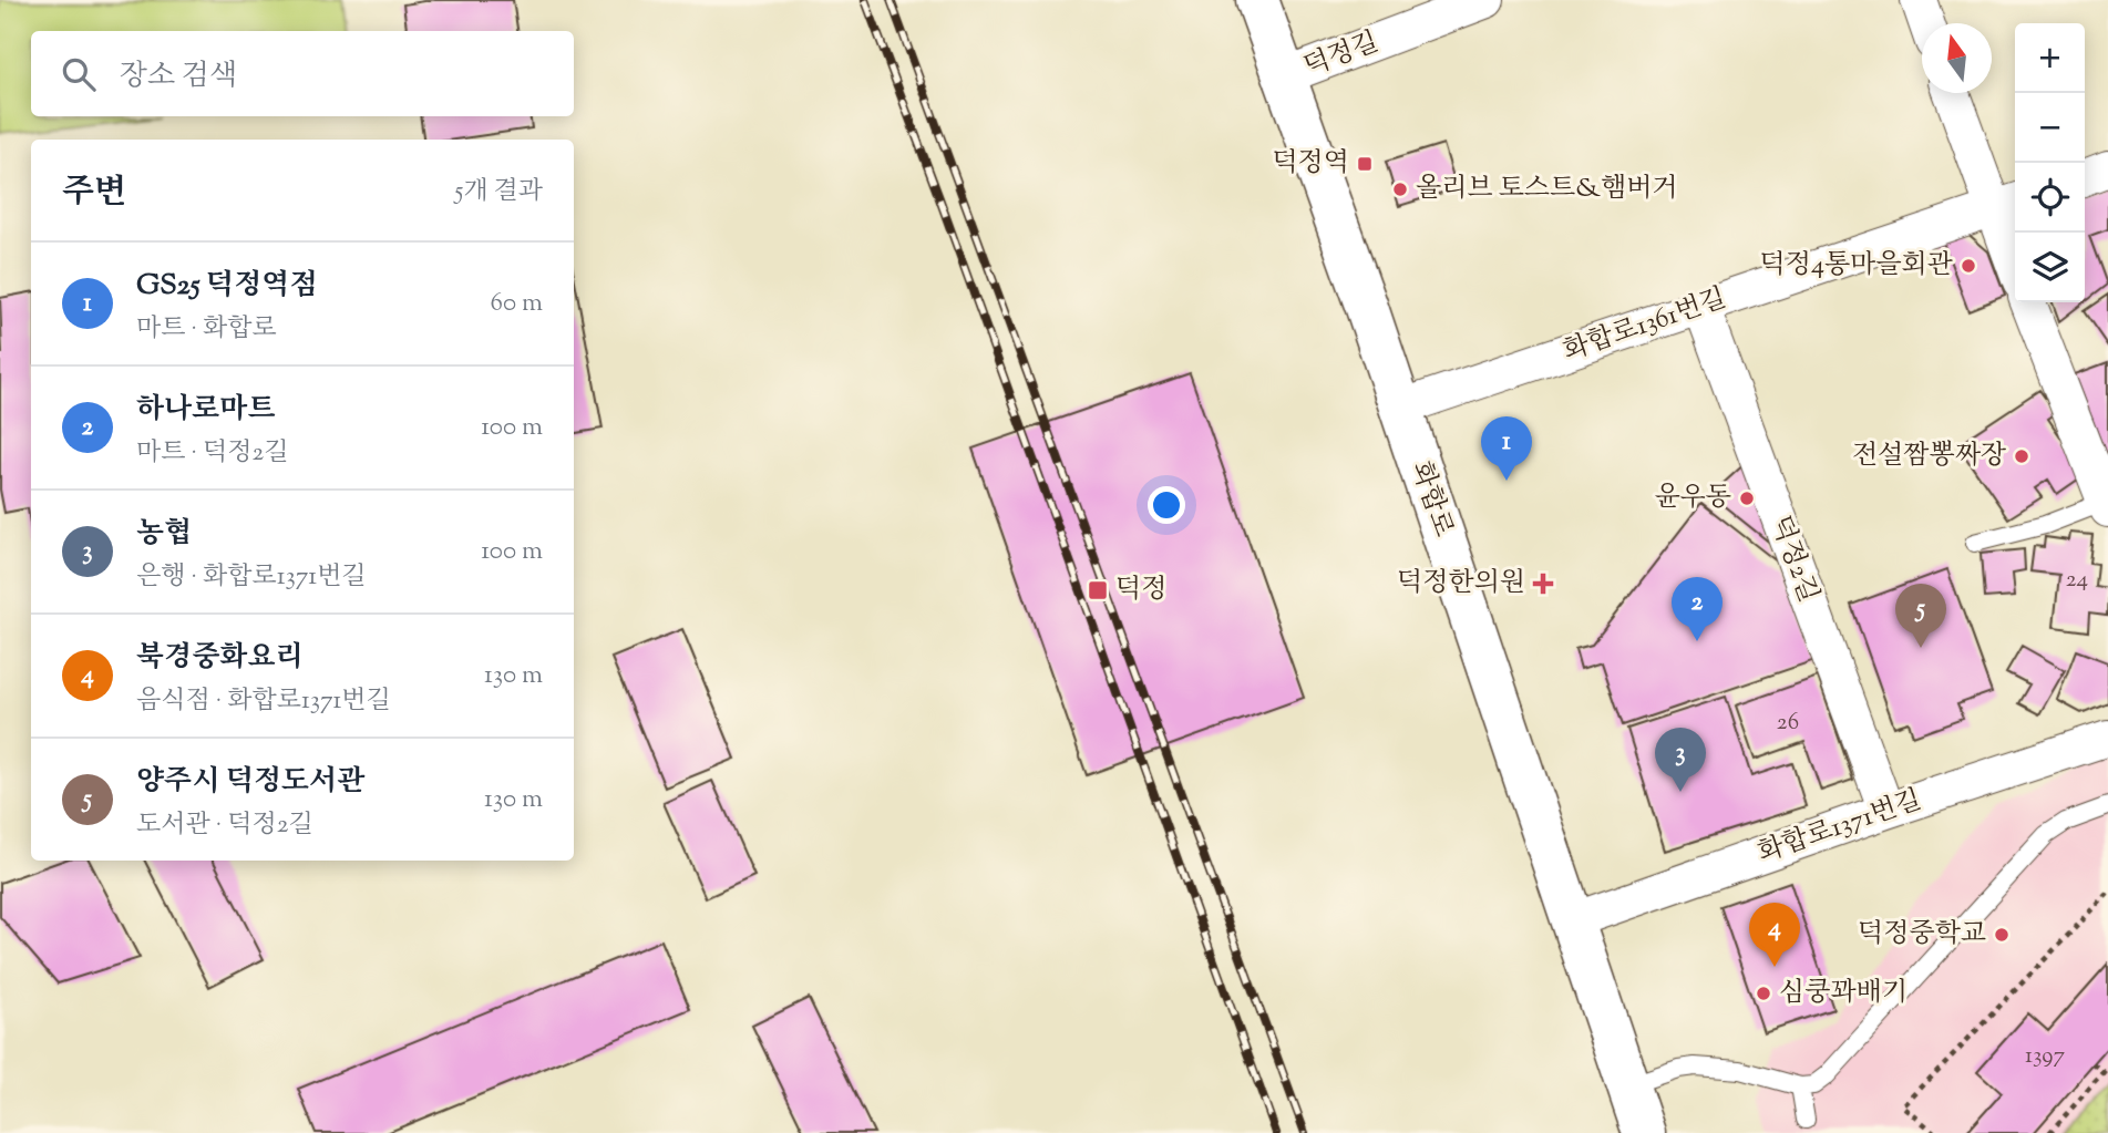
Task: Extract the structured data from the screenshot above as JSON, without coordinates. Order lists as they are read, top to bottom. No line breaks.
{"streets":{"main road":["화합로"],"street":["덕정길","화합로1361번길","덕정2길","화합로1371번길"]},"crossings":[["덕정길","화합로"],["화합로1361번길","화합로"],["화합로1361번길","덕정2길"],["화합로","화합로1371번길"],["덕정2길","화합로1371번길"]],"places":{"transit":["덕정역","덕정"],"other":["올리브 토스트&햄버거","덕정4통마을회관","전설짬뽕짜장","윤우동","덕정중학교","심쿵꽈배기"],"health":["덕정한의원"]},"house_numbers":["24","26","1397"],"north":"top","page":{"map_buttons":["+","−"],"search":"장소 검색","heading":["주변","5개 결과"],"list":[{"mark":"1","name":"GS25 덕정역점","note":"마트 · 화합로","value":"60 m"},{"mark":"2","name":"하나로마트","note":"마트 · 덕정2길","value":"100 m"},{"mark":"3","name":"농협","note":"은행 · 화합로1371번길","value":"100 m"},{"mark":"4","name":"북경중화요리","note":"음식점 · 화합로1371번길","value":"130 m"},{"mark":"5","name":"양주시 덕정도서관","note":"도서관 · 덕정2길","value":"130 m"}],"pins":["1","2","5","3","4"]}}
